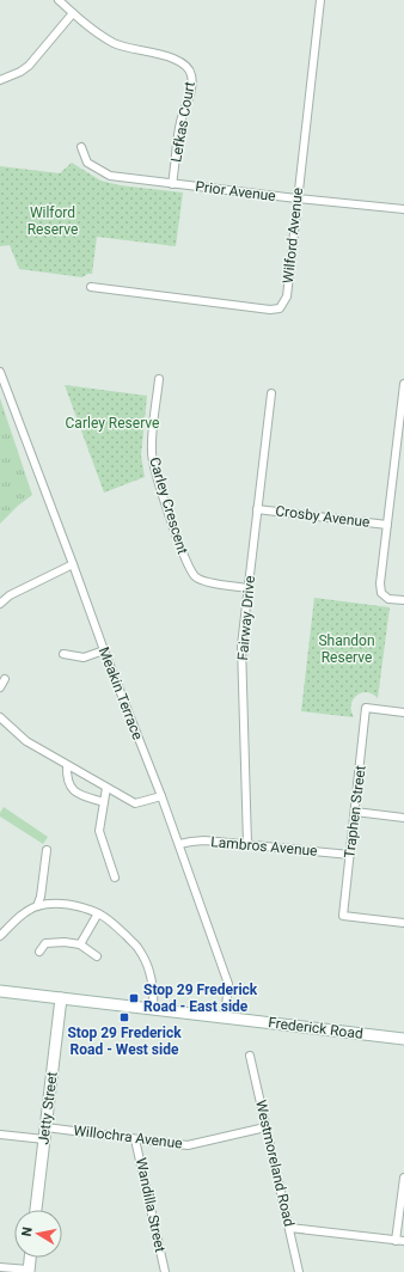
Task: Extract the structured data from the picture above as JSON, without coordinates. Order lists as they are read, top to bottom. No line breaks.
{"streets":{"main road":["Frederick Road","Jetty Street"],"street":["Lefkas Court","Prior Avenue","Wilford Avenue","Carley Crescent","Crosby Avenue","Fairway Drive","Meakin Terrace","Traphen Street","Lambros Avenue","Willochra Avenue","Westmoreland Road","Wandilla Street"]},"crossings":[["Lefkas Court","Prior Avenue"],["Prior Avenue","Wilford Avenue"],["Carley Crescent","Fairway Drive"],["Crosby Avenue","Fairway Drive"],["Fairway Drive","Lambros Avenue"],["Meakin Terrace","Lambros Avenue"],["Meakin Terrace","Frederick Road"],["Traphen Street","Lambros Avenue"],["Frederick Road","Jetty Street"],["Jetty Street","Willochra Avenue"],["Willochra Avenue","Westmoreland Road"],["Willochra Avenue","Wandilla Street"]],"parks":["Wilford Reserve","Carley Reserve","Shandon Reserve"],"places":{"transit":["Stop 29 Frederick Road - East side","Stop 29 Frederick Road - West side"]},"north":"left"}
